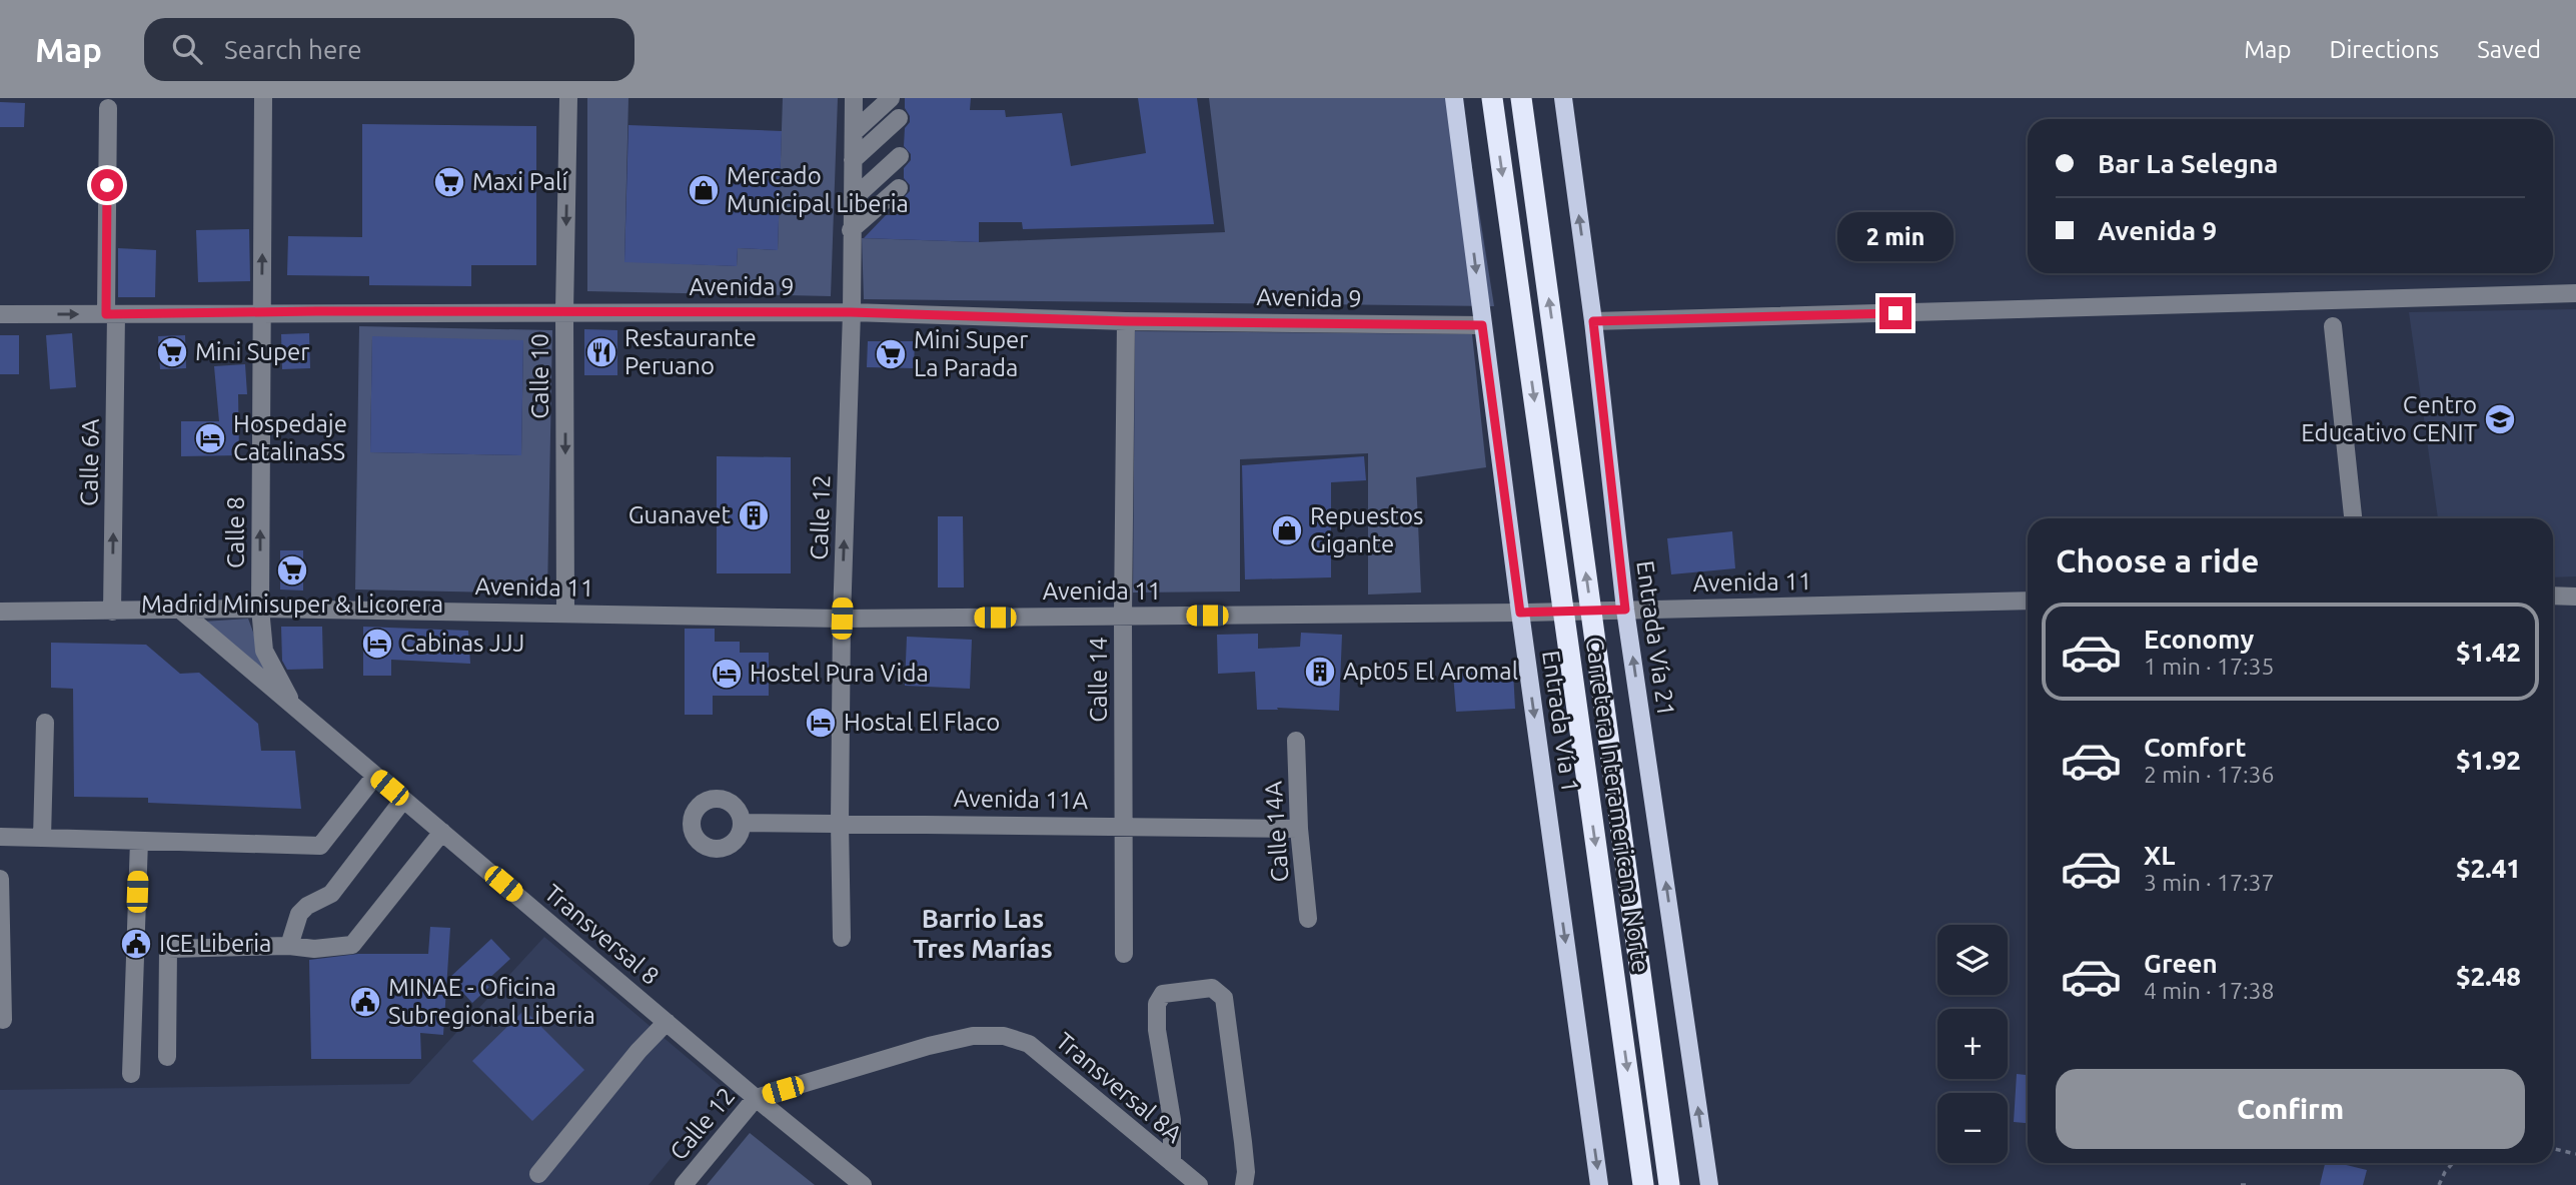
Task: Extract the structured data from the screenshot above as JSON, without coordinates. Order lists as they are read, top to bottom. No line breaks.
{"streets":{"highway":["Carretera Interamericana Norte"],"main road":["Entrada Vía 21","Entrada Vía 1"],"street":["Avenida 9","Calle 10","Calle 6A","Calle 12","Calle 8","Avenida 11","Calle 14","Avenida 11A","Calle 14A","Transversal 8","Transversal 8A"]},"crossings":[["Avenida 9","Calle 10"],["Avenida 9","Calle 6A"],["Avenida 9","Calle 12"],["Avenida 9","Calle 8"],["Avenida 9","Calle 14"],["Avenida 9","Entrada Vía 1"],["Calle 10","Avenida 11"],["Calle 6A","Avenida 11"],["Calle 12","Avenida 11"],["Calle 12","Avenida 11A"],["Calle 12","Transversal 8"],["Calle 12","Transversal 8A"],["Calle 8","Avenida 11"],["Calle 8","Transversal 8"],["Avenida 11","Entrada Vía 21"],["Avenida 11","Calle 14"],["Avenida 11","Entrada Vía 1"],["Avenida 11","Transversal 8"],["Calle 14","Avenida 11A"],["Avenida 11A","Calle 14A"]],"one_way":["Calle 10","Calle 6A","Calle 8","Entrada Vía 21","Entrada Vía 1"],"districts":["Barrio Las Tres Marías"],"places":{"supermarket":["Maxi Palí","Mini Super","Mini Super La Parada","Madrid Minisuper & Licorera"],"shop":["Mercado Municipal Liberia","Repuestos Gigante"],"restaurant":["Restaurante Peruano"],"school or university":["Centro Educativo CENIT"],"hotel":["Hospedaje CatalinaSS","Cabinas JJJ","Hostel Pura Vida","Hostal El Flaco"],"building":["Guanavet","Apt05 El Aromal"],"public building":["ICE Liberia","MINAE - Oficina Subregional Liberia"]},"page":{"header":"Map","search":"Search here","nav":["Map","Directions","Saved"],"banner":["Bar La Selegna","Avenida 9"],"bubble":"2 min","heading":"Choose a ride","list":[{"name":"Economy","note":"1 min · 17:35","value":"$1.42"},{"name":"Comfort","note":"2 min · 17:36","value":"$1.92"},{"name":"XL","note":"3 min · 17:37","value":"$2.41"},{"name":"Green","note":"4 min · 17:38","value":"$2.48"}],"map_buttons":["+","−"],"buttons":"Confirm"}}
